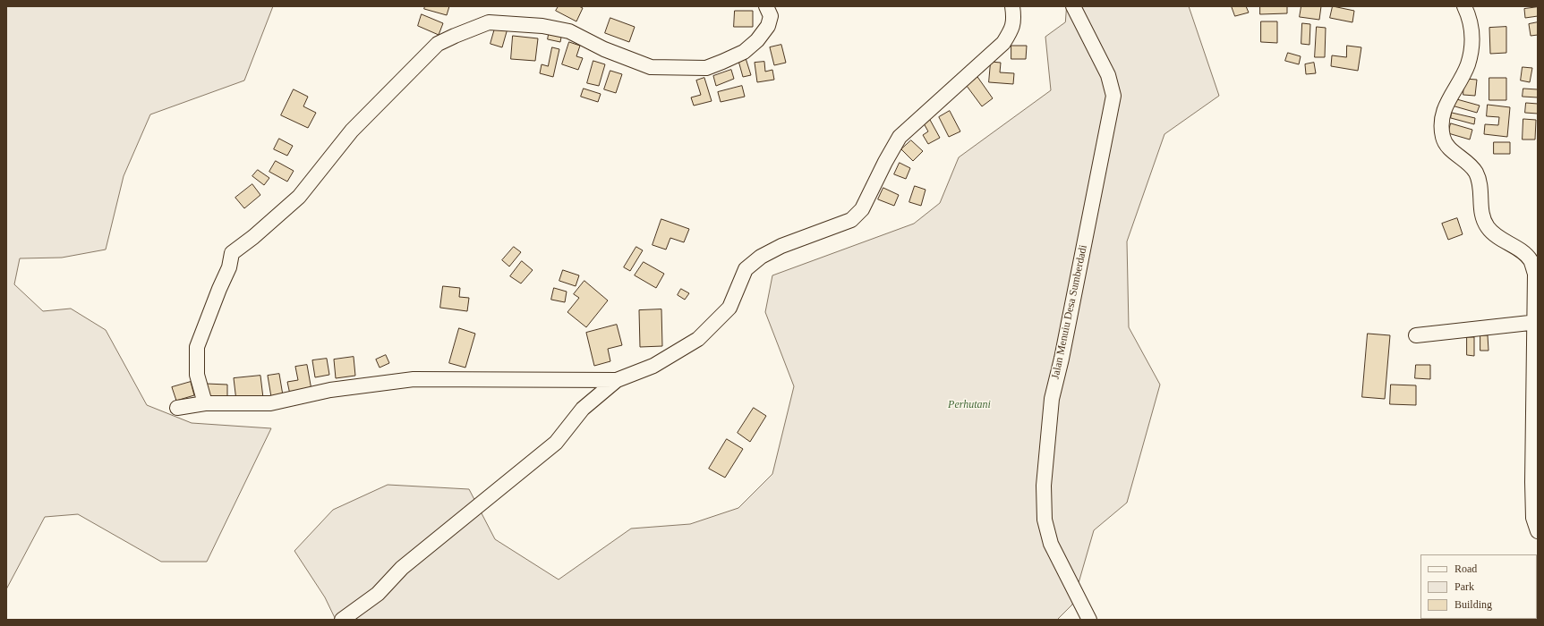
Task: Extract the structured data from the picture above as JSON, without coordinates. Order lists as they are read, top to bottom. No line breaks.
{"streets":{"street":["Jalan Menuiu Desa Sumberdadi"]},"parks":["Perhutani"],"legend":["Road","Park","Building"]}
